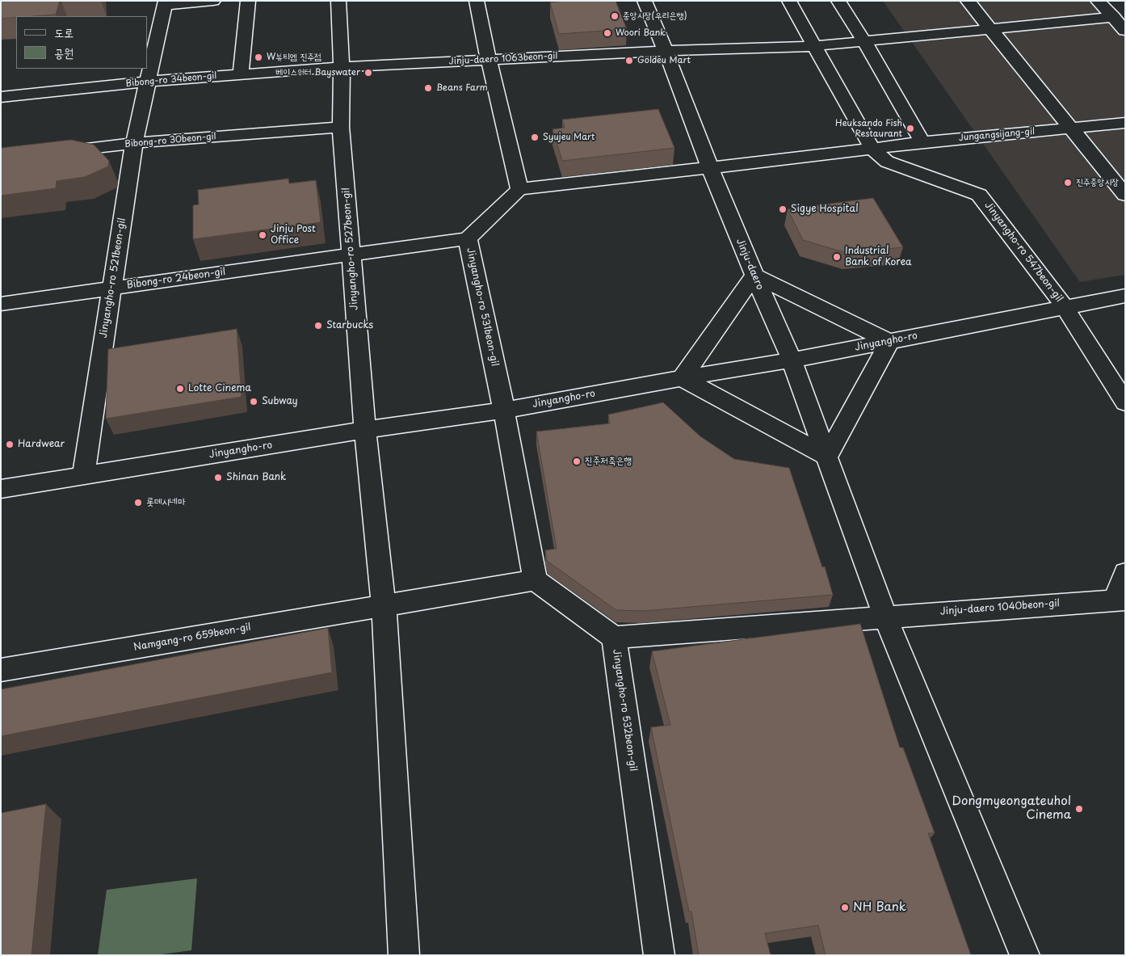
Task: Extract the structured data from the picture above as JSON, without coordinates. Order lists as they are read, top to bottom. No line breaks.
{"streets":{"street":["Jinju-daero 1063beon-gil","Bibong-ro 34beon-gil","Jungangsijang-gil","Bibong-ro 30beon-gil","Jinyangho-ro 527beon-gil","Jinyangho-ro 547beon-gil","Jinju-daero","Jinyangho-ro 521beon-gil","Bibong-ro 24beon-gil","Jinyangho-ro 531beon-gil","Jinyangho-ro","Jinju-daero 1040beon-gil","Namgang-ro 659beon-gil","Jinyangho-ro 532beon-gil"]},"crossings":[["Jinju-daero 1063beon-gil","Bibong-ro 34beon-gil"],["Jinju-daero 1063beon-gil","Jinyangho-ro 527beon-gil"],["Jinju-daero 1063beon-gil","Jinju-daero"],["Bibong-ro 34beon-gil","Jinyangho-ro 527beon-gil"],["Bibong-ro 34beon-gil","Jinyangho-ro 521beon-gil"],["Bibong-ro 30beon-gil","Jinyangho-ro 527beon-gil"],["Bibong-ro 30beon-gil","Jinyangho-ro 521beon-gil"],["Jinyangho-ro 527beon-gil","Bibong-ro 24beon-gil"],["Jinyangho-ro 527beon-gil","Jinyangho-ro"],["Jinyangho-ro 547beon-gil","Jinyangho-ro"],["Jinju-daero","Jinyangho-ro"],["Jinju-daero","Jinju-daero 1040beon-gil"],["Jinyangho-ro 521beon-gil","Bibong-ro 24beon-gil"],["Jinyangho-ro 521beon-gil","Jinyangho-ro"],["Bibong-ro 24beon-gil","Jinyangho-ro 531beon-gil"],["Jinyangho-ro 531beon-gil","Jinyangho-ro"],["Jinju-daero 1040beon-gil","Jinyangho-ro 532beon-gil"],["Namgang-ro 659beon-gil","Jinyangho-ro 532beon-gil"]],"places":["중앙시장(우리은행)","Woori Bank","W뷰티엠 진주점","Goldeu Mart","베이스워터 Bayswater","Beans Farm","Heuksando Fish Restaurant","Syujeu Mart","진주중앙시장","Sigye Hospital","Jinju Post Office","Industrial Bank of Korea","Starbucks","Lotte Cinema","Subway","Hardwear","진주저축은행","Shinan Bank","롯데시네마","Dongmyeongateuhol Cinema","NH Bank"],"legend":["도로","공원"]}
